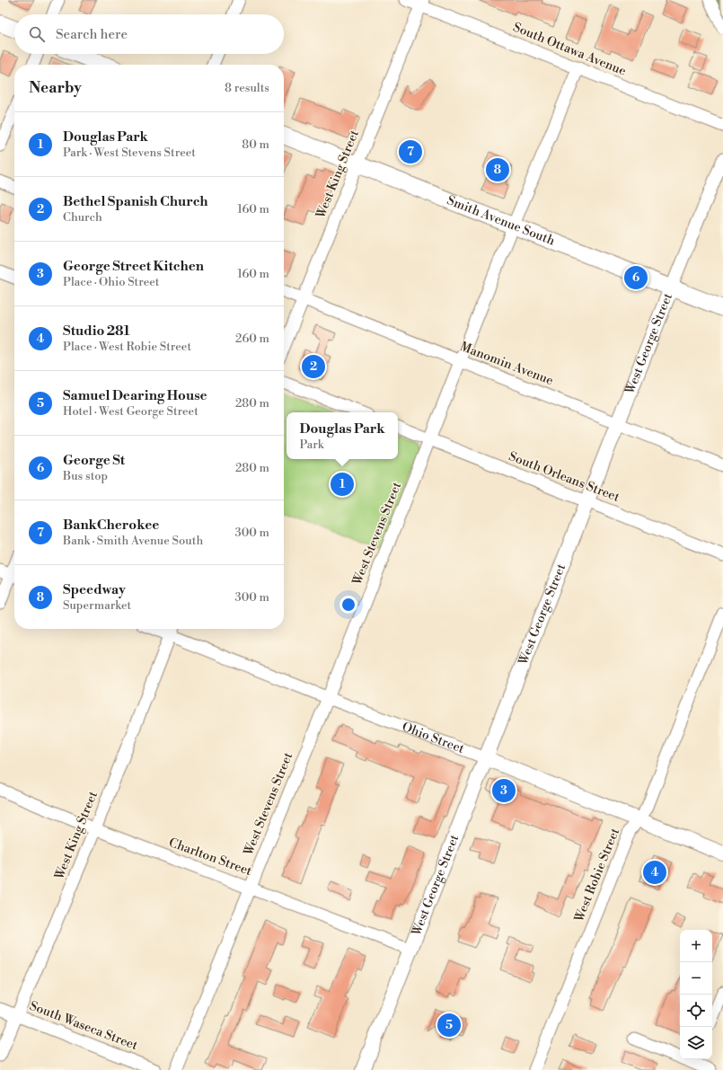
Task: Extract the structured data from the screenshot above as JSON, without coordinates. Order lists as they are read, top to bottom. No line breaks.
{"streets":{"main road":["Smith Avenue South"],"street":["South Ottawa Avenue","West King Street","West George Street","Manomin Avenue","South Orleans Street","West Stevens Street","Ohio Street","Charlton Street","West Robie Street","South Waseca Street"]},"crossings":[["South Ottawa Avenue","West King Street"],["South Ottawa Avenue","West Stevens Street"],["West King Street","Smith Avenue South"],["West King Street","Manomin Avenue"],["West King Street","Ohio Street"],["West King Street","Charlton Street"],["West King Street","South Waseca Street"],["Smith Avenue South","West George Street"],["Smith Avenue South","West Stevens Street"],["West George Street","Manomin Avenue"],["West George Street","South Orleans Street"],["West George Street","Ohio Street"],["West George Street","Charlton Street"],["Manomin Avenue","West Stevens Street"],["South Orleans Street","West Stevens Street"],["West Stevens Street","Ohio Street"],["West Stevens Street","Charlton Street"],["Ohio Street","West Robie Street"]],"page":{"search":"Search here","heading":["Nearby","8 results"],"list":[{"mark":"1","name":"Douglas Park","note":"Park · West Stevens Street","value":"80 m"},{"mark":"2","name":"Bethel Spanish Church","note":"Church","value":"160 m"},{"mark":"3","name":"George Street Kitchen","note":"Place · Ohio Street","value":"160 m"},{"mark":"4","name":"Studio 281","note":"Place · West Robie Street","value":"260 m"},{"mark":"5","name":"Samuel Dearing House","note":"Hotel · West George Street","value":"280 m"},{"mark":"6","name":"George St","note":"Bus stop","value":"280 m"},{"mark":"7","name":"BankCherokee","note":"Bank · Smith Avenue South","value":"300 m"},{"mark":"8","name":"Speedway","note":"Supermarket","value":"300 m"}],"pins":["7","8","6","2","1","3","4","5"],"popup":["Douglas Park","Park"],"map_buttons":["+","−"]}}
